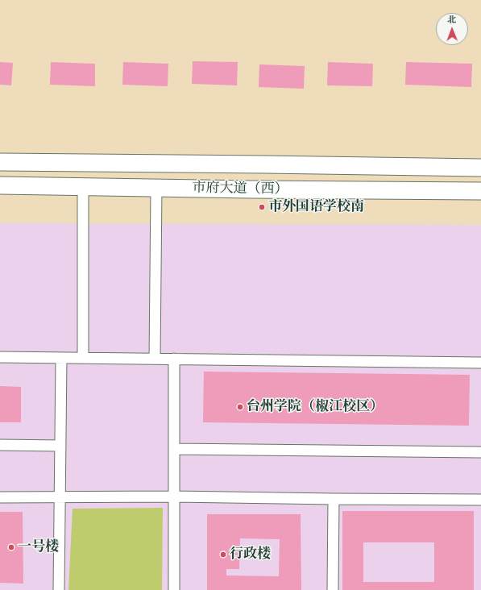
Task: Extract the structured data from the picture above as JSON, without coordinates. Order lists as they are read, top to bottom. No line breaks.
{"streets":{"main road":["市府大道（西）"]},"places":["市外国语学校南","台州学院（椒江校区）","一号楼","行政楼"],"north":"top"}
